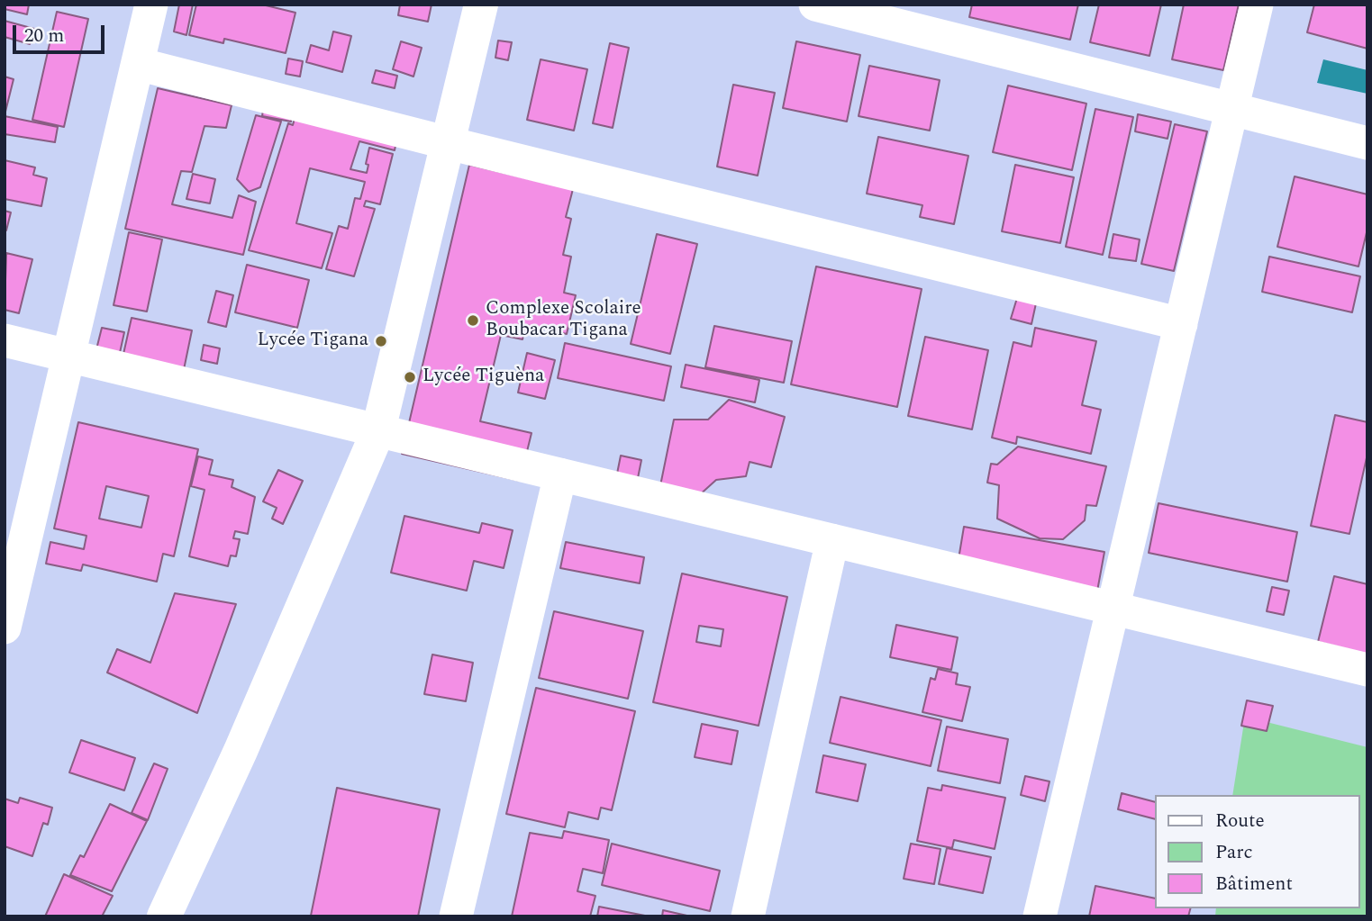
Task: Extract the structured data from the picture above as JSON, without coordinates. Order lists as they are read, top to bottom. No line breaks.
{"places":["Complexe Scolaire Boubacar Tigana","Lycée Tigana","Lycée Tiguèna"],"legend":["Route","Parc","Bâtiment"],"scale_bar":"20 m"}
